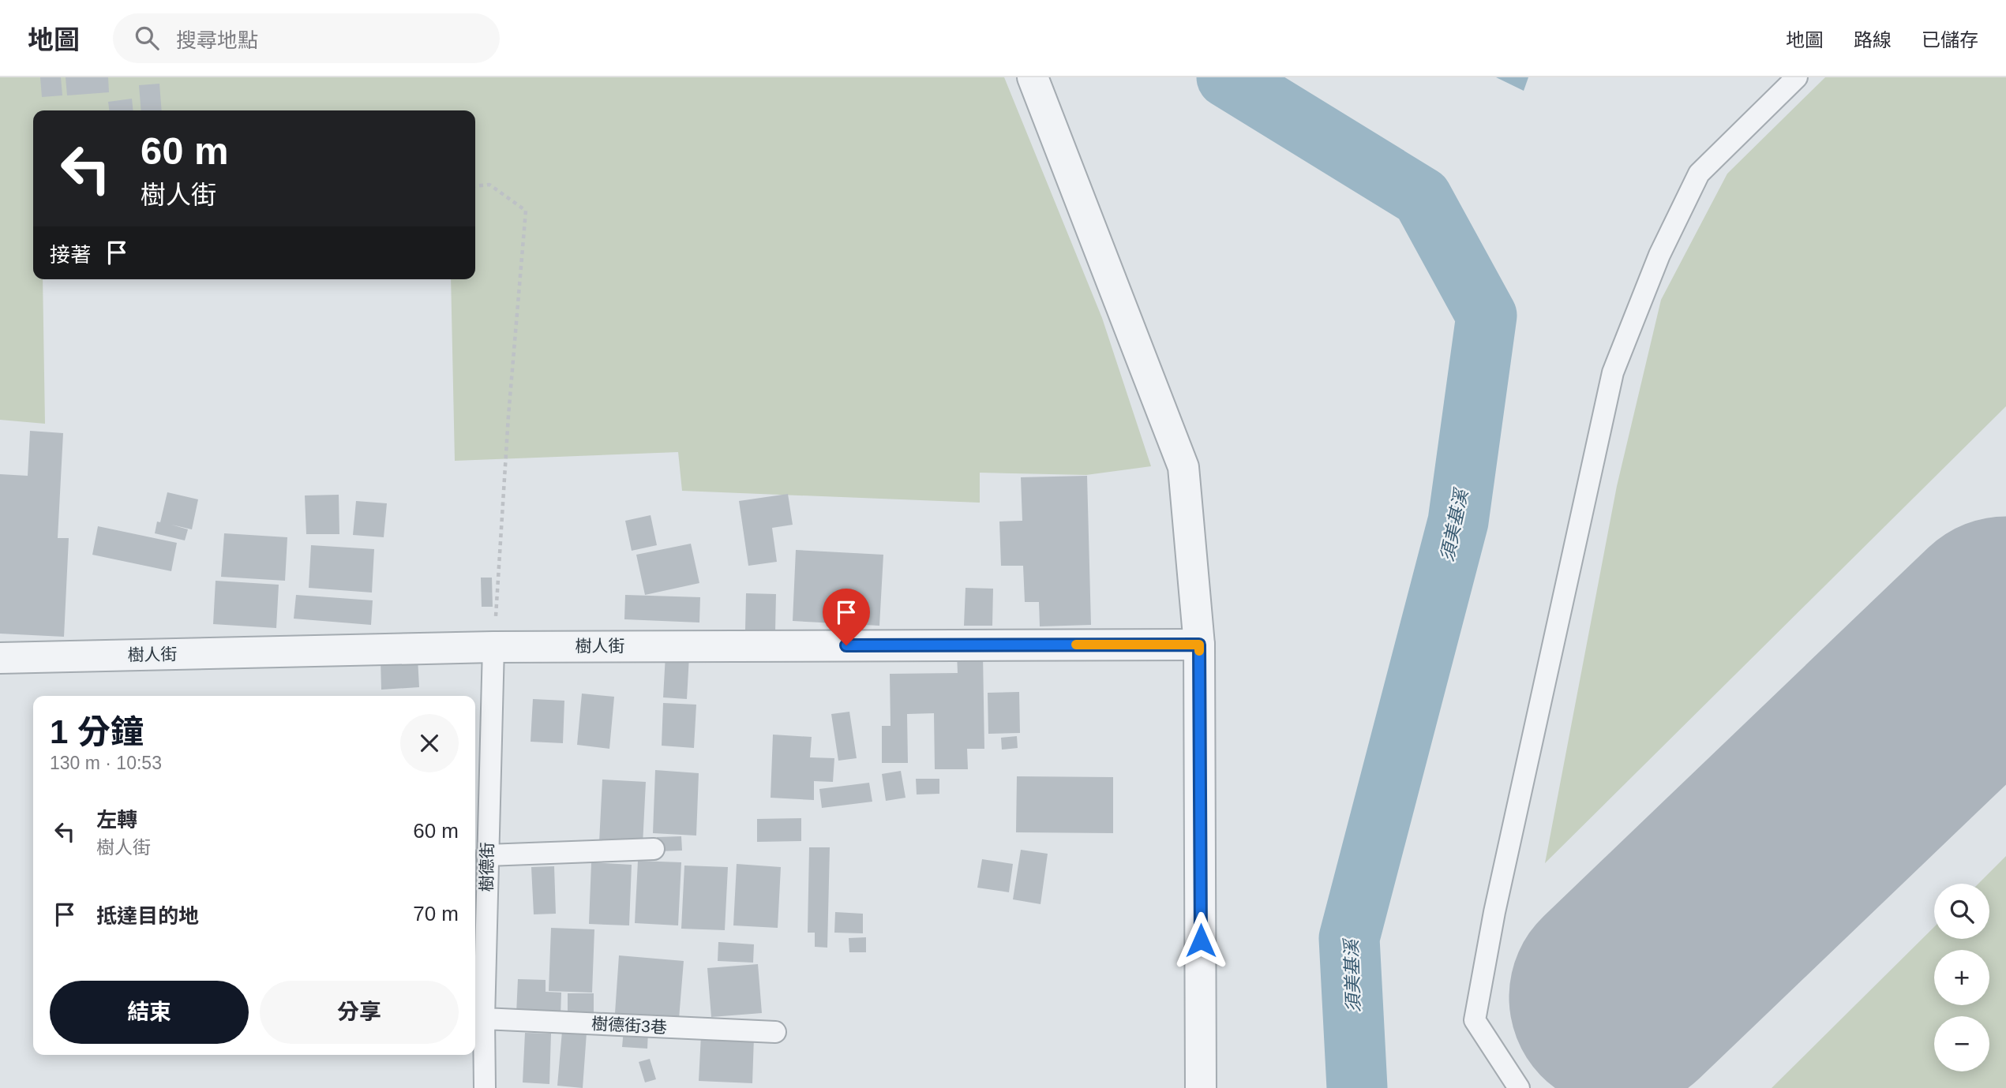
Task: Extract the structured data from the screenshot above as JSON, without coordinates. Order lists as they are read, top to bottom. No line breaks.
{"streets":{"street":["樹人街"],"lane":["樹德街","樹德街3巷"]},"crossings":[["樹人街","樹德街"],["樹德街","樹德街3巷"]],"water":["須美基溪"],"page":{"header":"地圖","search":"搜尋地點","nav":["地圖","路線","已儲存"],"turn":["60 m","樹人街"],"then":"接著","heading":["1 分鐘","130 m · 10:53"],"list":[{"name":"左轉","note":"樹人街","value":"60 m"},{"name":"抵達目的地","value":"70 m"}],"map_buttons":["+","−"],"buttons":["結束","分享"]}}
